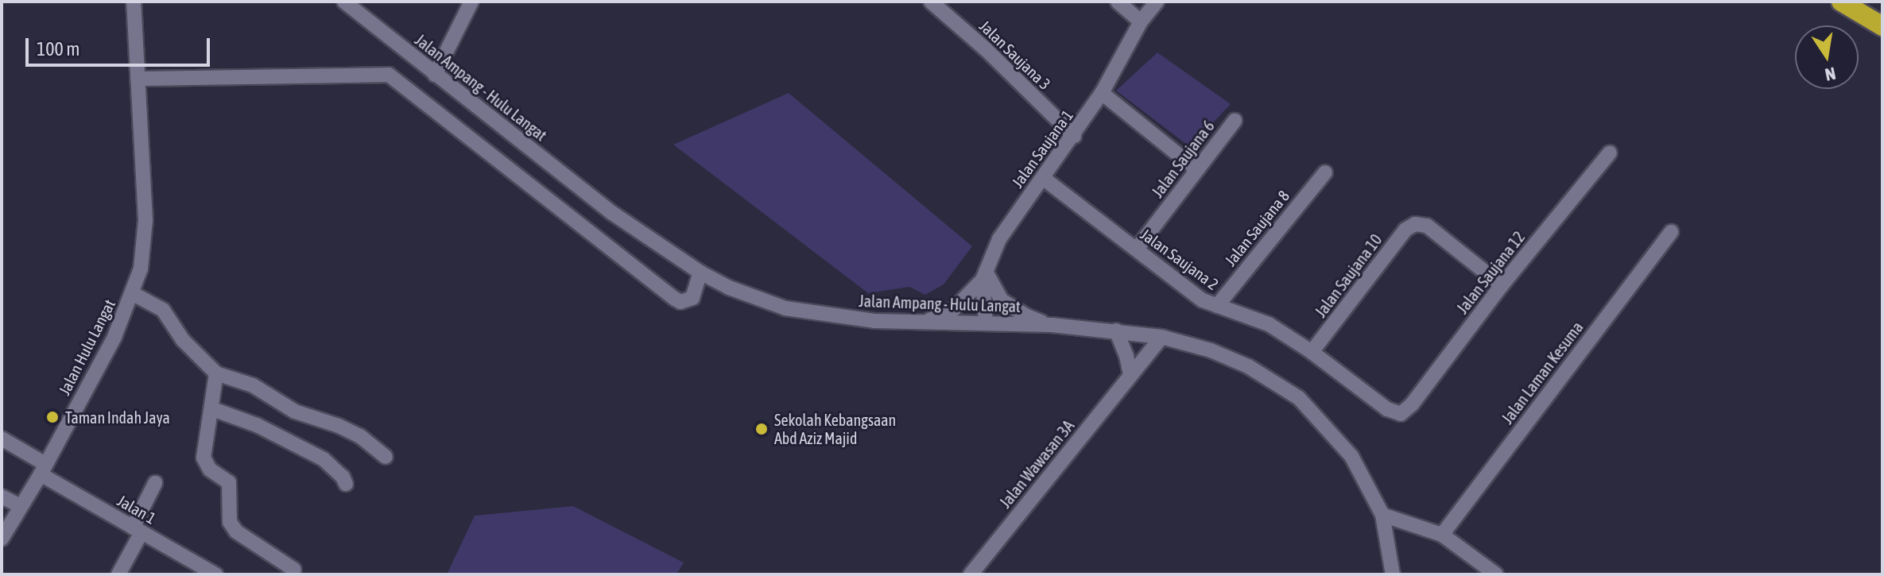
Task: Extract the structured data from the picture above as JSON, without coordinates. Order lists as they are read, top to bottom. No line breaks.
{"streets":{"street":["Jalan Saujana 3","Jalan Ampang - Hulu Langat","Jalan Saujana 1","Jalan Saujana 6","Jalan Saujana 8","Jalan Saujana 2","Jalan Saujana 12","Jalan Saujana 10","Jalan Hulu Langat","Jalan Laman Kesuma","Jalan Wawasan 3A","Jalan 1"]},"crossings":[["Jalan Saujana 3","Jalan Saujana 1"],["Jalan Ampang - Hulu Langat","Jalan Saujana 1"],["Jalan Ampang - Hulu Langat","Jalan Wawasan 3A"],["Jalan Saujana 1","Jalan Saujana 2"],["Jalan Saujana 6","Jalan Saujana 2"],["Jalan Saujana 8","Jalan Saujana 2"],["Jalan Saujana 2","Jalan Saujana 12"],["Jalan Saujana 2","Jalan Saujana 10"],["Jalan Saujana 12","Jalan Saujana 10"],["Jalan Hulu Langat","Jalan 1"]],"places":["Taman Indah Jaya","Sekolah Kebangsaan Abd Aziz Majid"],"scale_bar":"100 m","north":"bottom"}
